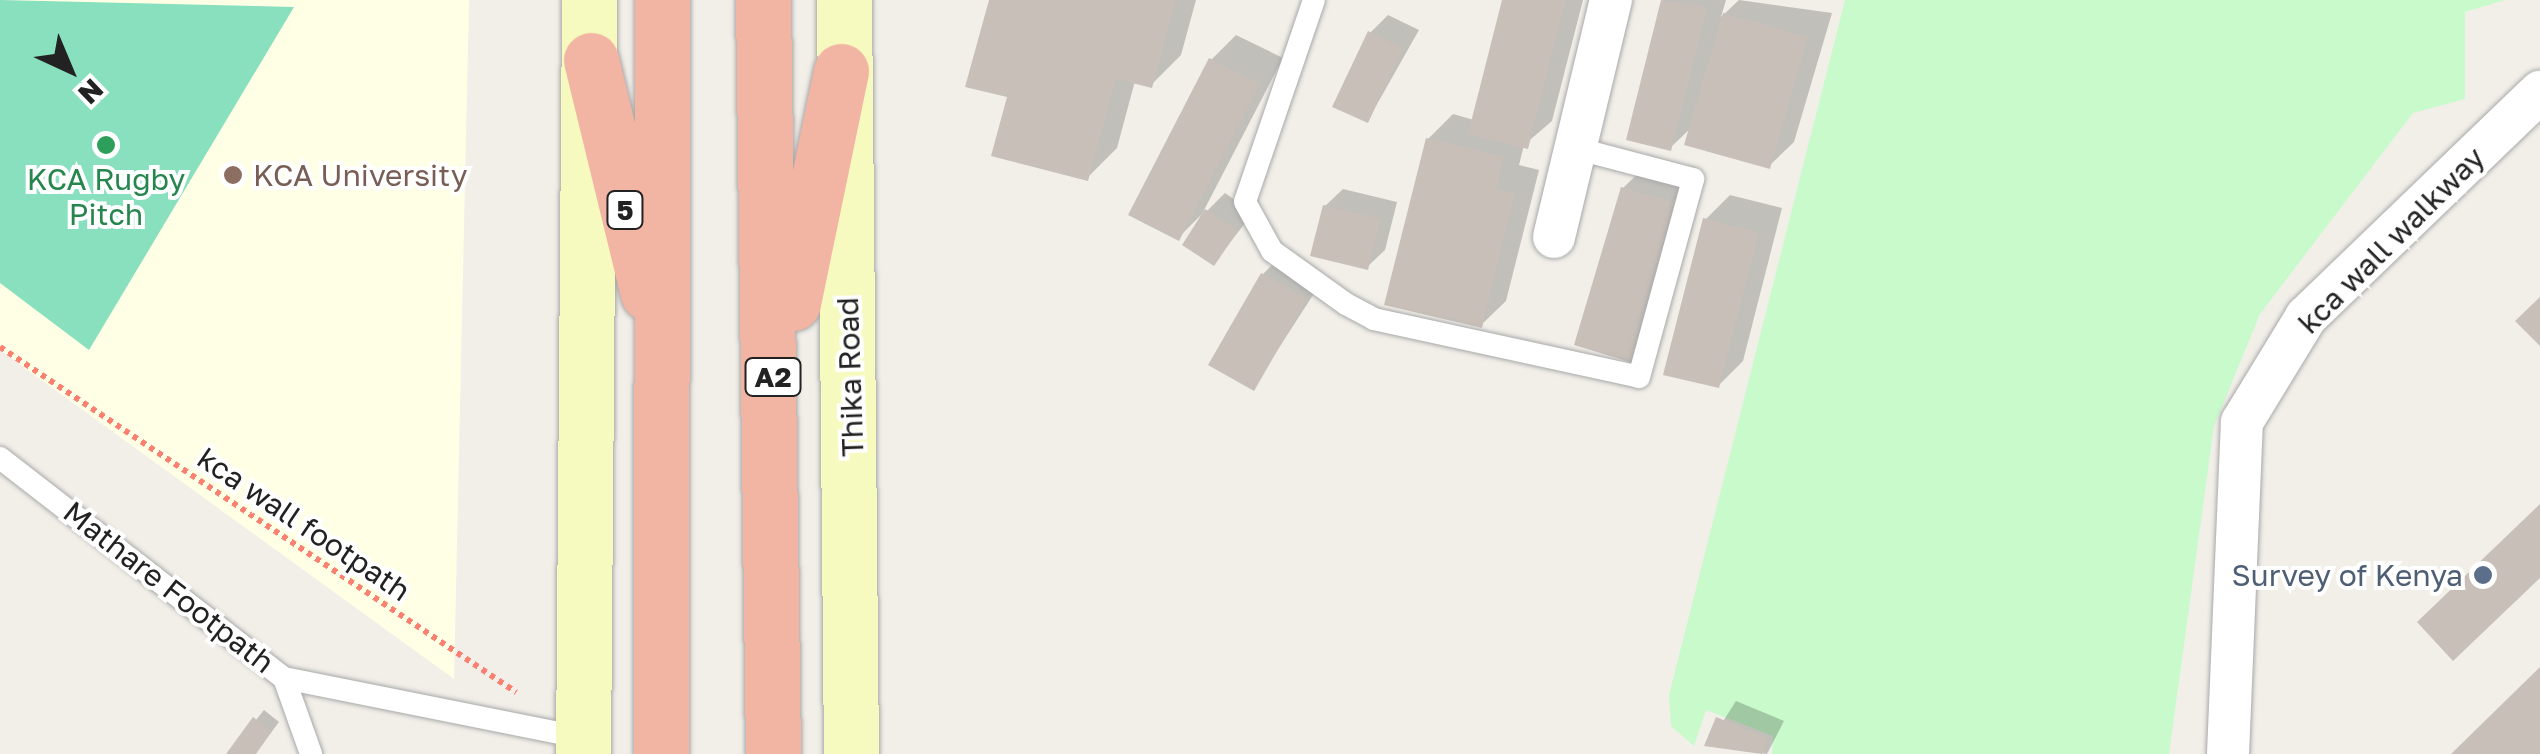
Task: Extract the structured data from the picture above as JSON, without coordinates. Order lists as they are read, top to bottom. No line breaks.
{"streets":{"highway":["5","A2"],"main road":["Thika Road"],"street":["kca wall walkway"],"lane":["Mathare Footpath"],"path":["kca wall footpath"]},"crossings":[["kca wall footpath","Mathare Footpath"]],"places":["KCA Rugby Pitch","KCA University","Survey of Kenya"],"north":"bottom right"}
